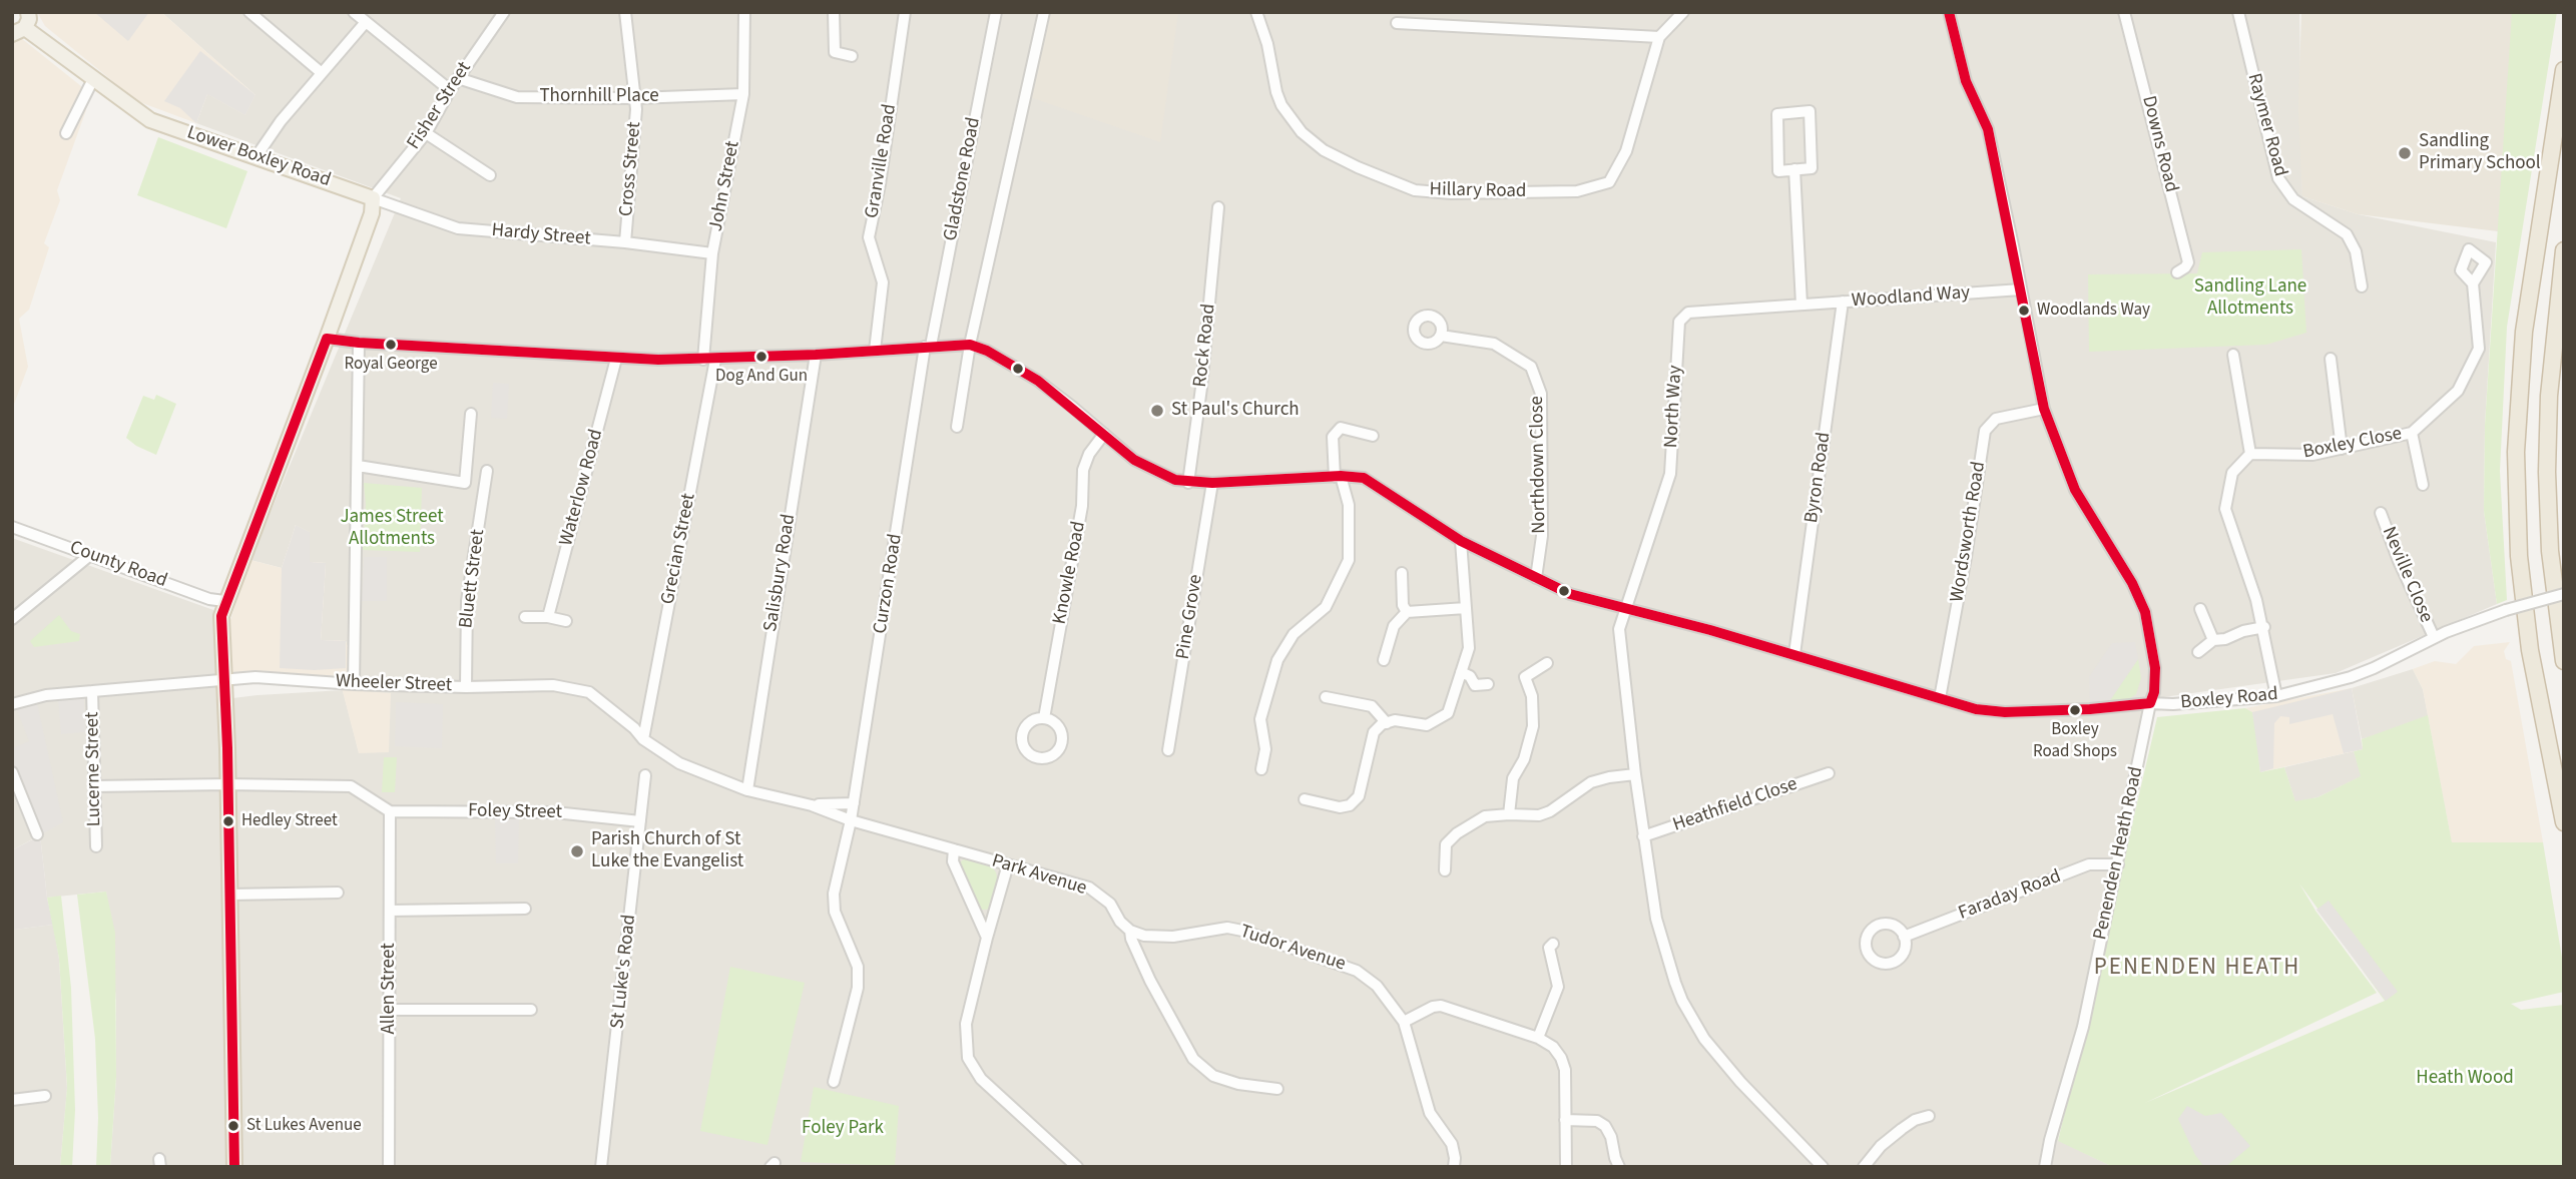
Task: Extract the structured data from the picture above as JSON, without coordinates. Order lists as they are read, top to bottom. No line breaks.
{"streets":{"main road":["Lower Boxley Road"],"street":["Thornhill Place","Fisher Street","Raymer Road","Downs Road","Granville Road","Cross Street","Gladstone Road","John Street","Hillary Road","Hardy Street","Woodland Way","Rock Road","North Way","Boxley Close","Northdown Close","Byron Road","Waterlow Road","Wordsworth Road","Grecian Street","County Road","Salisbury Road","Knowle Road","Neville Close","Bluett Street","Curzon Road","Pine Grove","Wheeler Street","Boxley Road","Lucerne Street","Heathfield Close","Foley Street","Penenden Heath Road","Park Avenue","Faraday Road","Tudor Avenue","St Luke's Road","Allen Street"]},"crossings":[["Thornhill Place","Fisher Street"],["Thornhill Place","Cross Street"],["Thornhill Place","John Street"],["Fisher Street","Lower Boxley Road"],["Fisher Street","Hardy Street"],["Lower Boxley Road","Hardy Street"],["Granville Road","Boxley Road"],["Cross Street","Hardy Street"],["Gladstone Road","Curzon Road"],["Gladstone Road","Boxley Road"],["John Street","Hardy Street"],["John Street","Grecian Street"],["John Street","Boxley Road"],["Woodland Way","North Way"],["Woodland Way","Byron Road"],["Woodland Way","Penenden Heath Road"],["Rock Road","Boxley Road"],["North Way","Boxley Road"],["North Way","Heathfield Close"],["Northdown Close","Boxley Road"],["Byron Road","Boxley Road"],["Waterlow Road","Boxley Road"],["Wordsworth Road","Boxley Road"],["Wordsworth Road","Penenden Heath Road"],["Grecian Street","Wheeler Street"],["Grecian Street","Boxley Road"],["Salisbury Road","Wheeler Street"],["Salisbury Road","Boxley Road"],["Salisbury Road","Park Avenue"],["Knowle Road","Boxley Road"],["Neville Close","Boxley Road"],["Bluett Street","Wheeler Street"],["Curzon Road","Boxley Road"],["Curzon Road","Park Avenue"],["Pine Grove","Boxley Road"],["Wheeler Street","Lucerne Street"],["Wheeler Street","Park Avenue"],["Boxley Road","Penenden Heath Road"],["Foley Street","St Luke's Road"],["Foley Street","Allen Street"],["Penenden Heath Road","Faraday Road"],["Park Avenue","Tudor Avenue"]],"districts":["PENENDEN HEATH"],"parks":["Sandling Lane Allotments","James Street Allotments","Heath Wood","Foley Park"],"places":["Sandling Primary School","Woodlands Way","Royal George","Dog And Gun","St Paul's Church","Boxley Road Shops","Hedley Street","Parish Church of St Luke the Evangelist","St Lukes Avenue"]}
